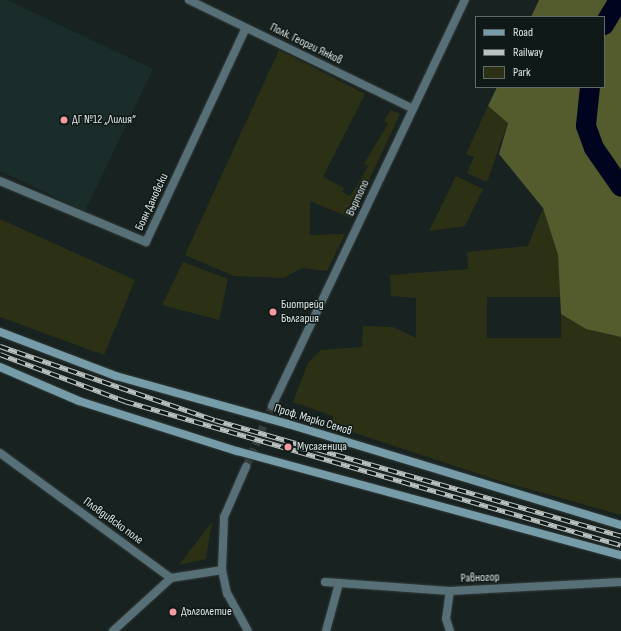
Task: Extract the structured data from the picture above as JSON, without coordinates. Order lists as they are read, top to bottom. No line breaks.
{"streets":{"main road":["Проф. Марко Семов"],"street":["Полк. Георги Янков","Въртопо","Боян Дановски","Пловдивско поле","Равногор"]},"crossings":[["Полк. Георги Янков","Въртопо"],["Полк. Георги Янков","Боян Дановски"]],"places":["ДГ №12 „Лилия“","Биотрейд България","Мусагеница","Дълголетие"],"legend":["Road","Railway","Park"]}
